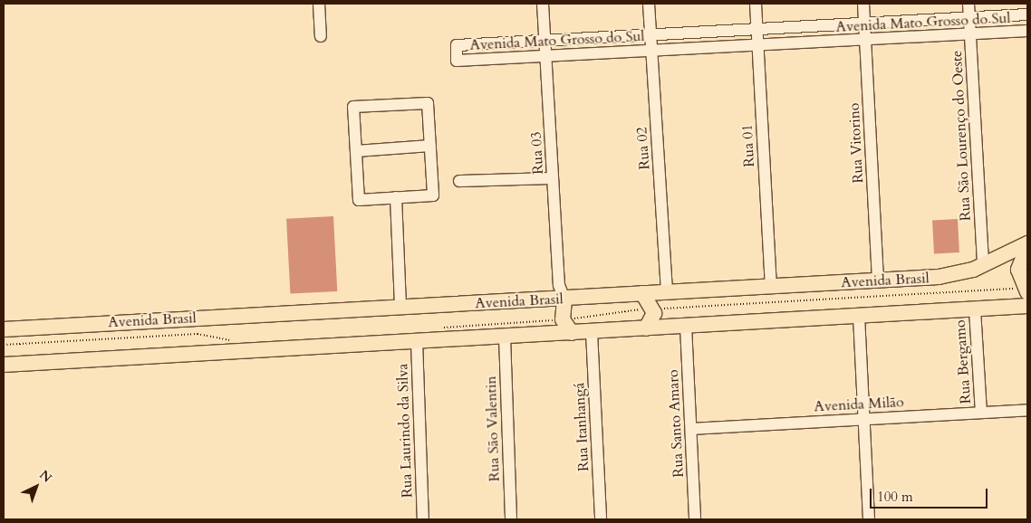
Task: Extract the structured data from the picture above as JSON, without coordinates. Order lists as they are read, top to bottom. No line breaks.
{"streets":{"main road":["Avenida Brasil"],"street":["Avenida Mato Grosso do Sul","Rua São Lourenço do Oeste","Rua Vitorino","Rua 01","Rua 02","Rua 03","Rua Bergamo","Avenida Milão","Rua Santo Amaro","Rua Itanhangá","Rua São Valentin","Rua Laurindo da Silva"]},"crossings":[["Avenida Mato Grosso do Sul","Rua São Lourenço do Oeste"],["Avenida Mato Grosso do Sul","Rua Vitorino"],["Avenida Mato Grosso do Sul","Rua 01"],["Avenida Mato Grosso do Sul","Rua 02"],["Avenida Mato Grosso do Sul","Rua 03"],["Rua São Lourenço do Oeste","Avenida Brasil"],["Rua Vitorino","Avenida Brasil"],["Rua 01","Avenida Brasil"],["Rua 02","Avenida Brasil"],["Rua 03","Avenida Brasil"],["Rua Bergamo","Avenida Milão"],["Avenida Milão","Rua Santo Amaro"]],"scale_bar":"100 m","north":"top right"}
